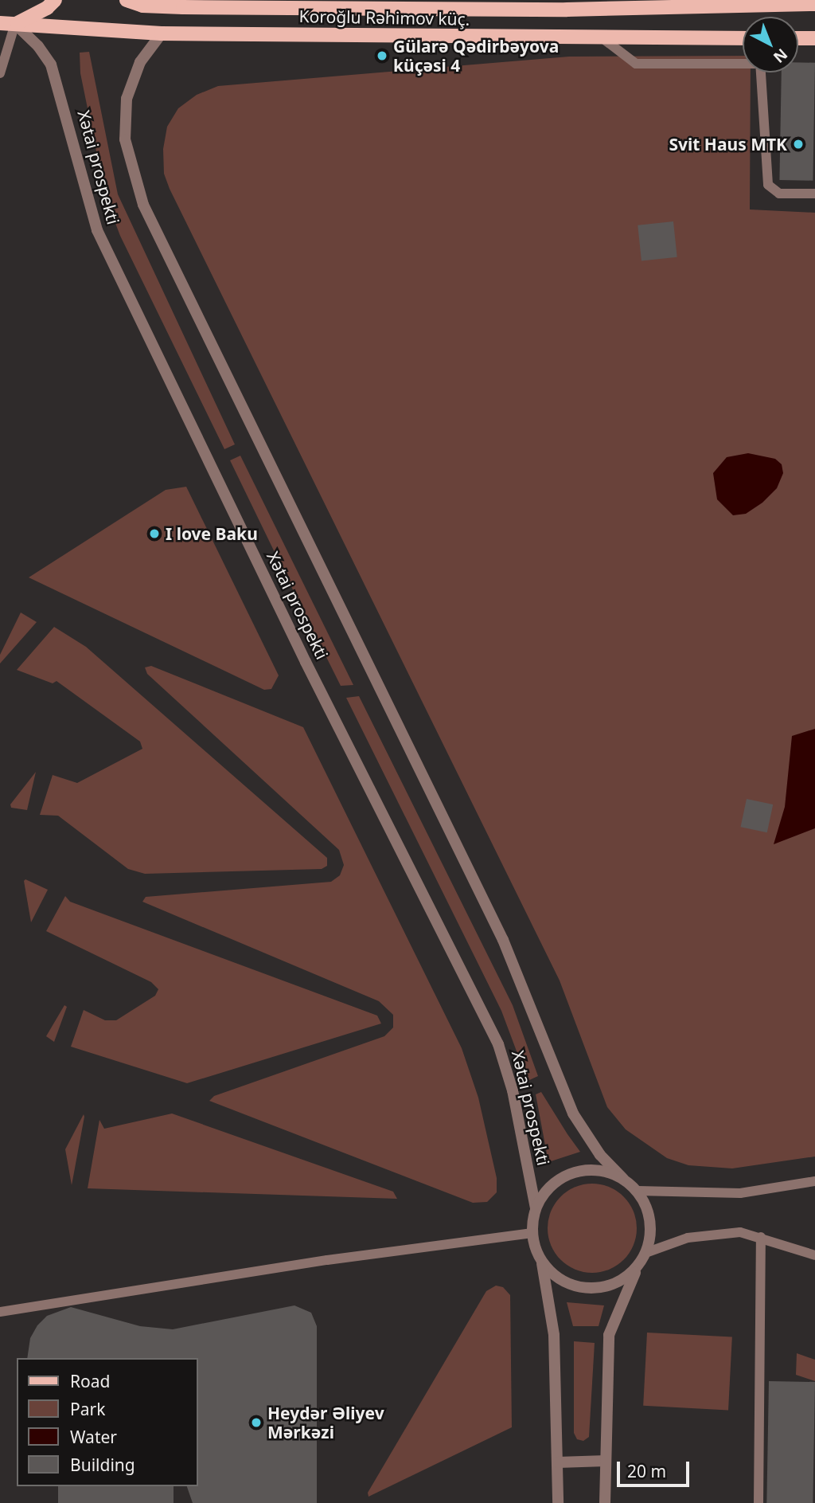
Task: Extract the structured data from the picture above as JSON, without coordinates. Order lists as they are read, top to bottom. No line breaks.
{"streets":{"main road":["Koroğlu Rəhimov küç."],"street":["Xətai prospekti"]},"crossings":[["Koroğlu Rəhimov küç.","Xətai prospekti"]],"places":["Gülarə Qədirbəyova küçəsi 4","Svit Haus MTK","I love Baku","Heydər Əliyev Mərkəzi"],"legend":["Road","Park","Water","Building"],"scale_bar":"20 m","north":"bottom right"}
